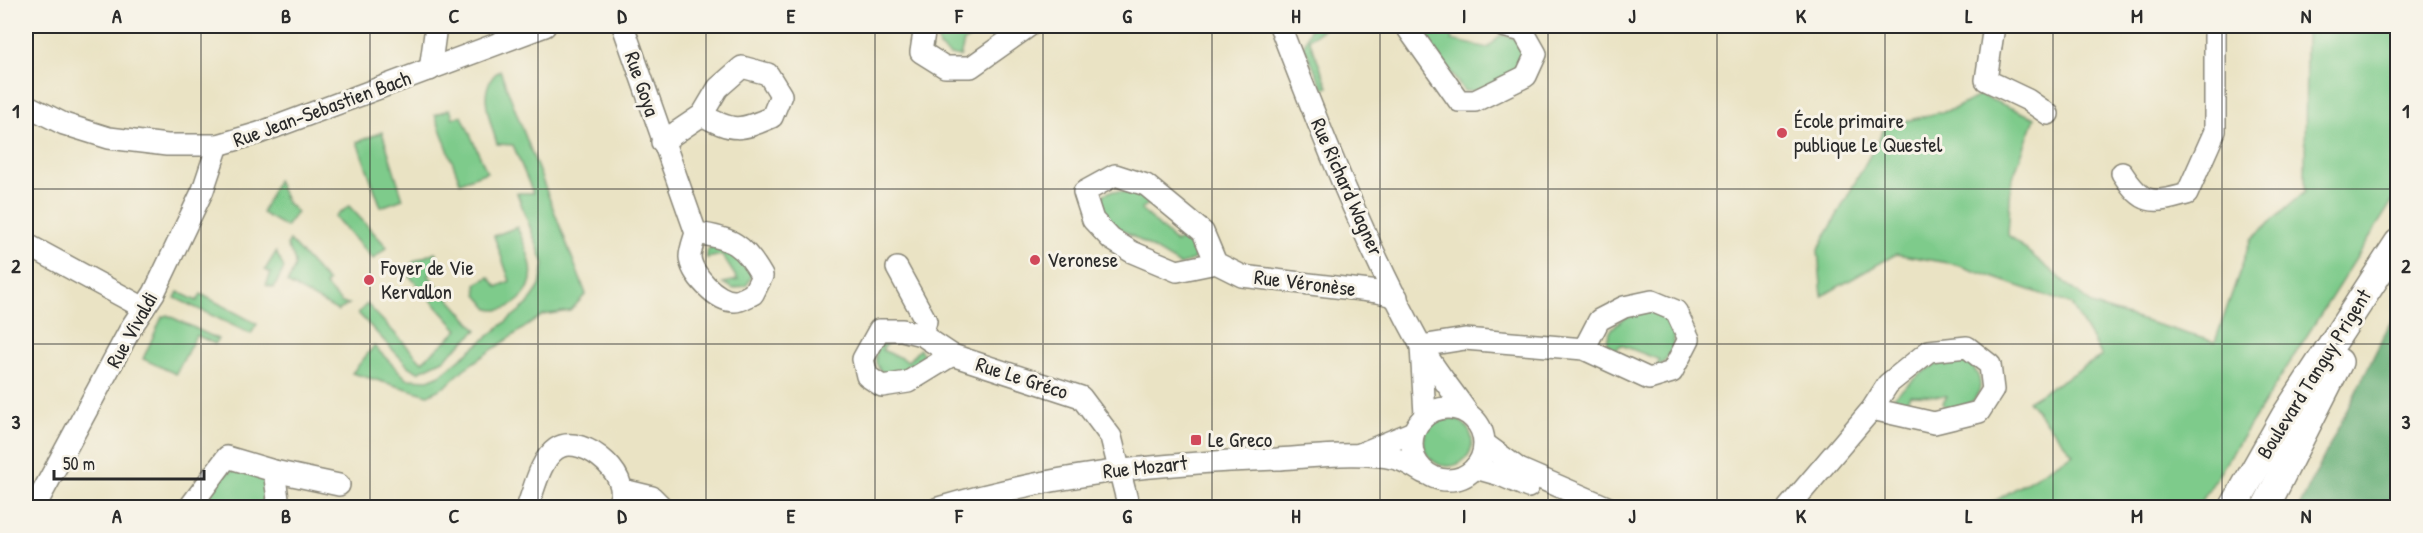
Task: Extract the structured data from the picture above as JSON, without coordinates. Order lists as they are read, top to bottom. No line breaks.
{"streets":{"main road":["Boulevard Tanguy Prigent"],"street":["Rue Goya","Rue Jean-Sebastien Bach","Rue Richard Wagner","Rue Véronèse","Rue Vivaldi","Rue Le Gréco","Rue Mozart"]},"crossings":[["Rue Jean-Sebastien Bach","Rue Vivaldi"],["Rue Richard Wagner","Rue Véronèse"],["Rue Richard Wagner","Rue Mozart"],["Rue Le Gréco","Rue Mozart"]],"places":{"other":["École primaire publique Le Questel","Veronese","Foyer de Vie Kervallon"],"transit":["Le Greco"]},"scale_bar":"50 m","grid":{"columns":["A","B","C","D","E","F","G","H","I","J","K","L","M","N"],"rows":["1","2","3"]}}
